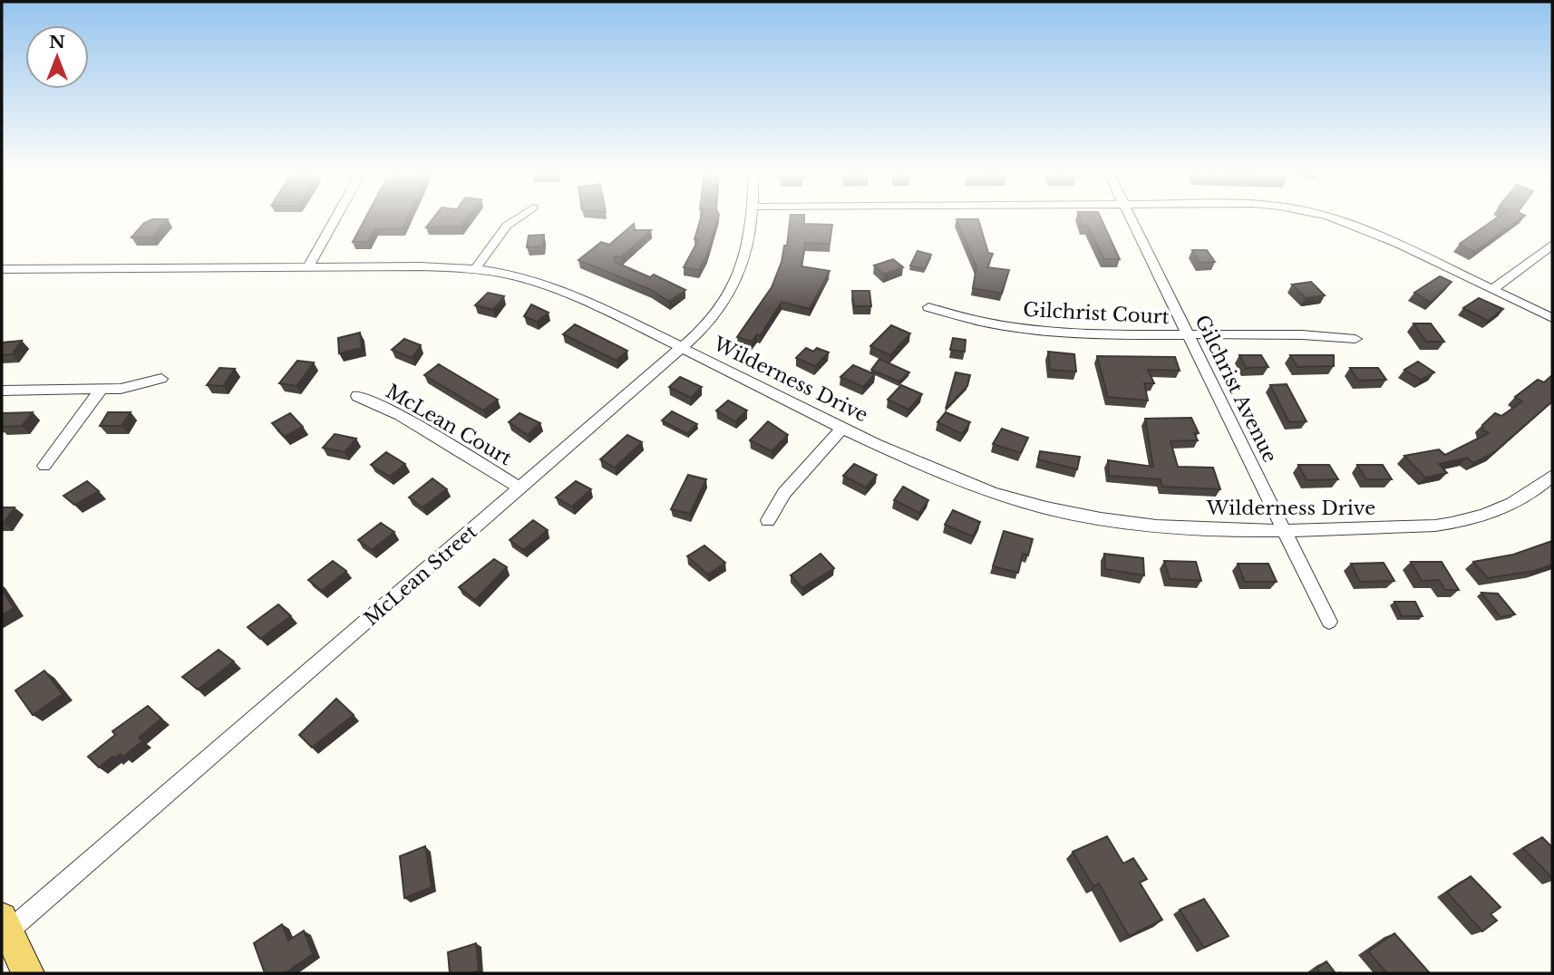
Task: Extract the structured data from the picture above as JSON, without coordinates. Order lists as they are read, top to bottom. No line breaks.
{"streets":{"street":["Gilchrist Court","Wilderness Drive","Gilchrist Avenue","McLean Court","McLean Street"]},"crossings":[["Gilchrist Court","Gilchrist Avenue"],["Wilderness Drive","Gilchrist Avenue"],["Wilderness Drive","McLean Street"],["McLean Court","McLean Street"]],"north":"top"}
